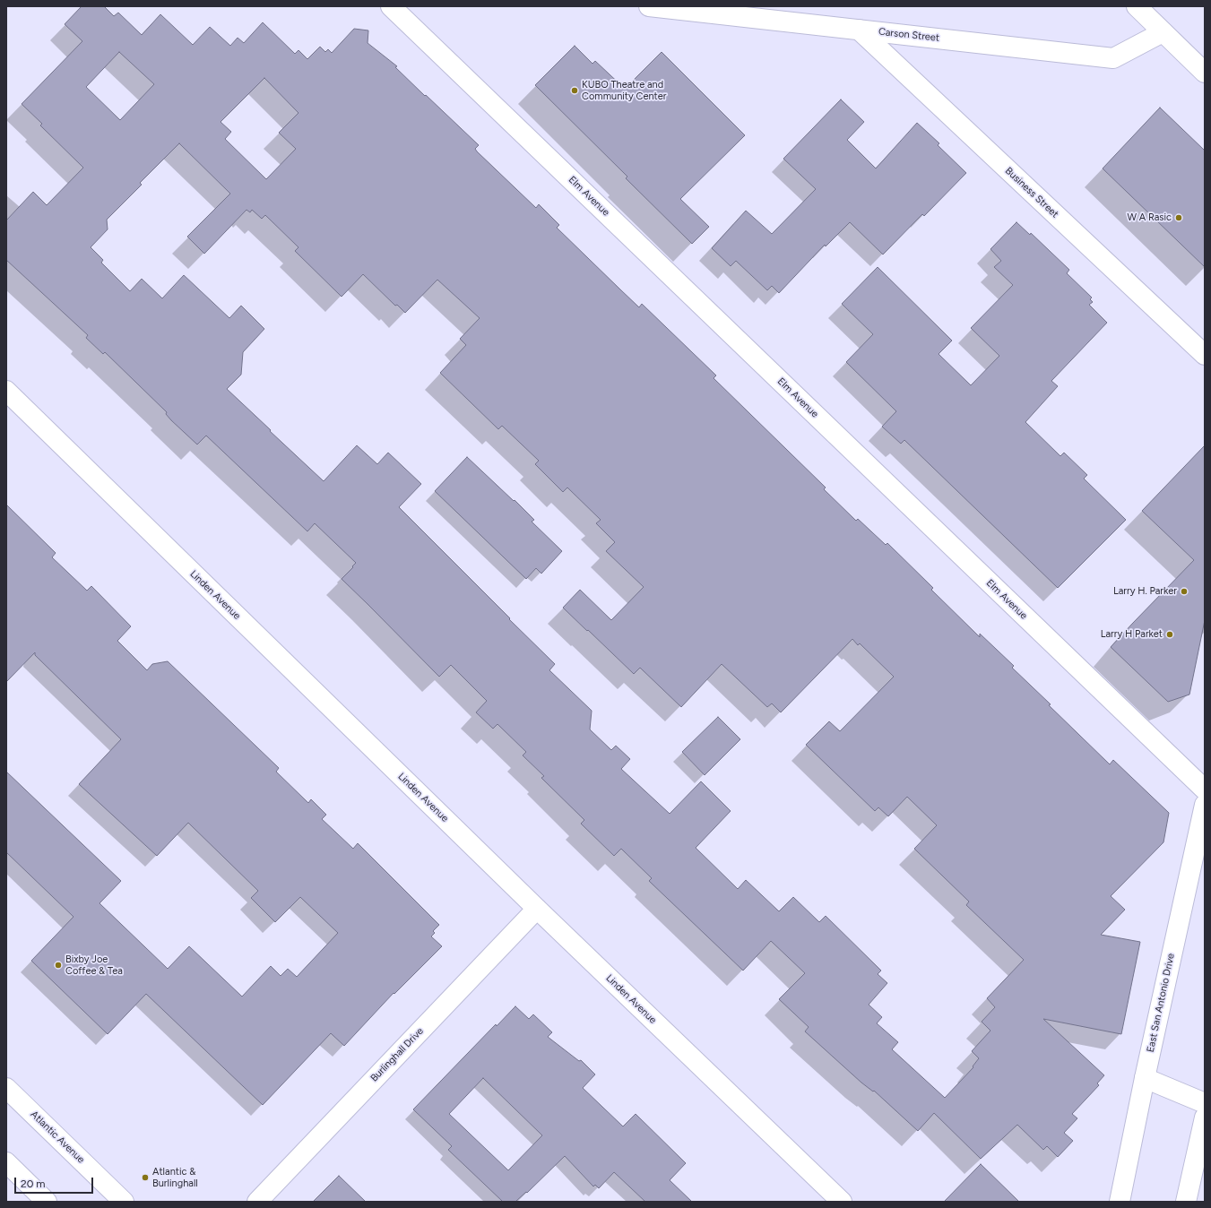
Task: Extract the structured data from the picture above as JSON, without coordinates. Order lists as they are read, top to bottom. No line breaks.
{"streets":{"street":["Carson Street","Business Street","Elm Avenue","Linden Avenue","East San Antonio Drive","Burlinghall Drive","Atlantic Avenue"]},"crossings":[["Carson Street","Business Street"],["Linden Avenue","Burlinghall Drive"]],"places":["KUBO Theatre and Community Center","W A Rasic","Larry H. Parker","Larry H Parket","Bixby Joe Coffee & Tea","Atlantic & Burlinghall"],"scale_bar":"20 m"}
